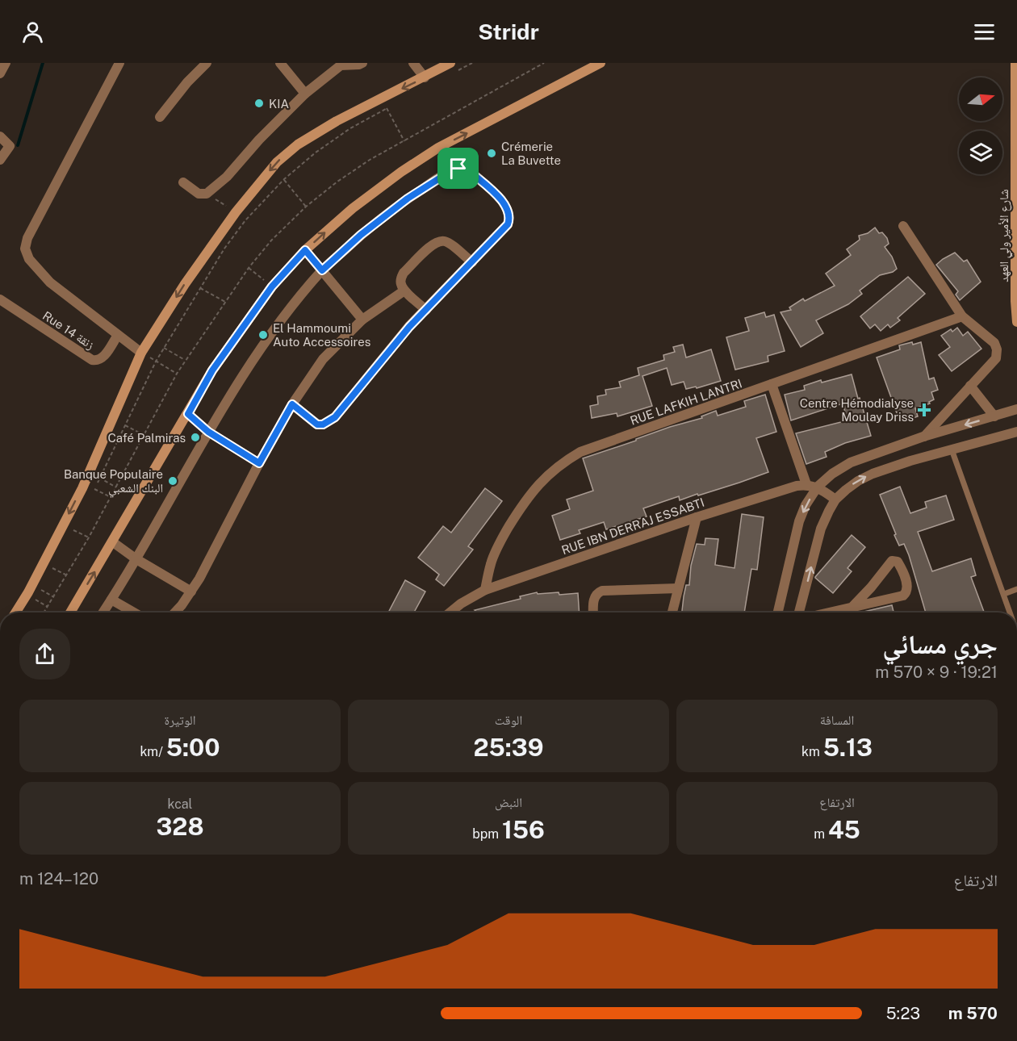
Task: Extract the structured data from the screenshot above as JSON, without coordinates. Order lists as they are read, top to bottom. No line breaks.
{"streets":{"main road":["شارع الأمير ولي العهد"],"street":["Rue 14 زنقة","RUE LAFKIH LANTRI","RUE IBN DERRAJ ESSABTI"]},"crossings":[["RUE LAFKIH LANTRI","RUE IBN DERRAJ ESSABTI"]],"places":{"other":["KIA","Crémerie La Buvette","El Hammoumi Auto Accessoires","Café Palmiras","Banque Populaire البنك الشعبي"],"health":["Centre Hémodialyse Moulay Driss"]},"north":"right","page":{"header":"Stridr","heading":["جري مسائي","19:21 · 9 × 570 m"],"stats":[["المسافة","5.13 km"],["الوقت","25:39"],["الوتيرة","5:00 /km"],["الارتفاع","45 m"],["النبض","156 bpm"],["kcal","328"]],"chart":["الارتفاع","120–124 m"],"list":[{"name":"570 m","note":"5:23"}]}}
